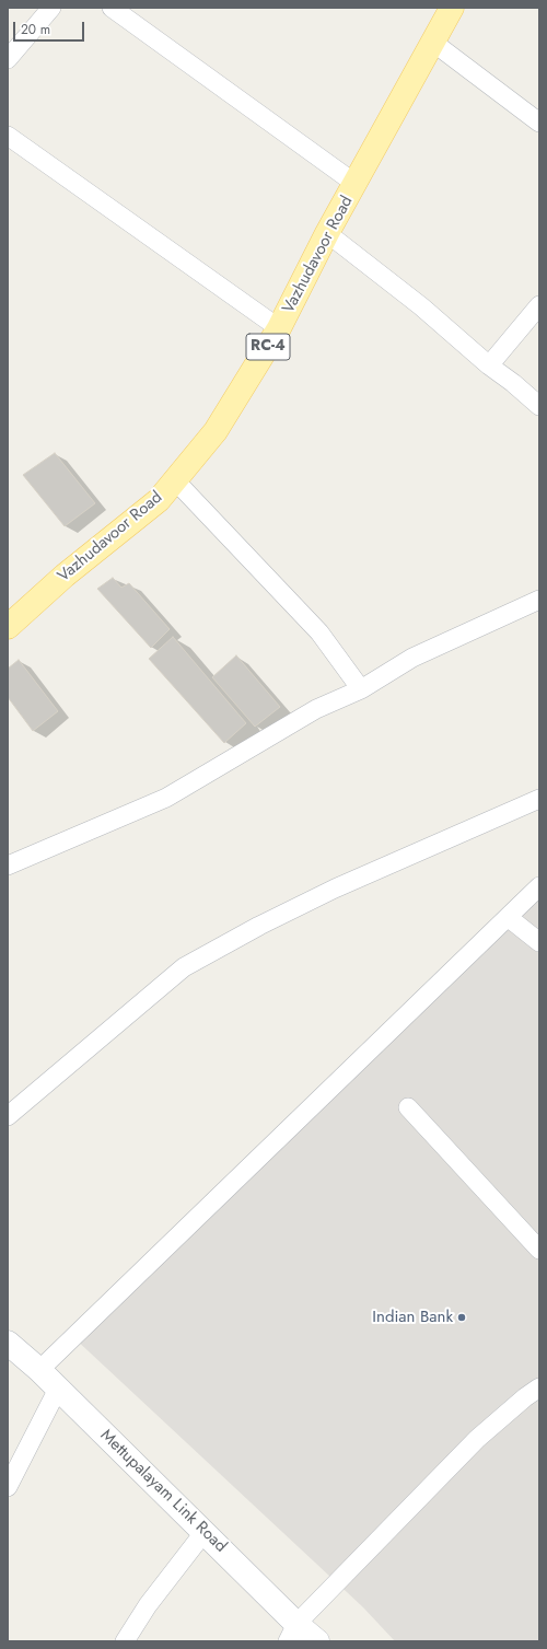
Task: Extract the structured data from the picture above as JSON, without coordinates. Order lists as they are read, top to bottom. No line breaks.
{"streets":{"main road":["Vazhudavoor Road","RC-4"],"street":["Mettupalayam Link Road"]},"places":["Indian Bank"],"scale_bar":"20 m"}
